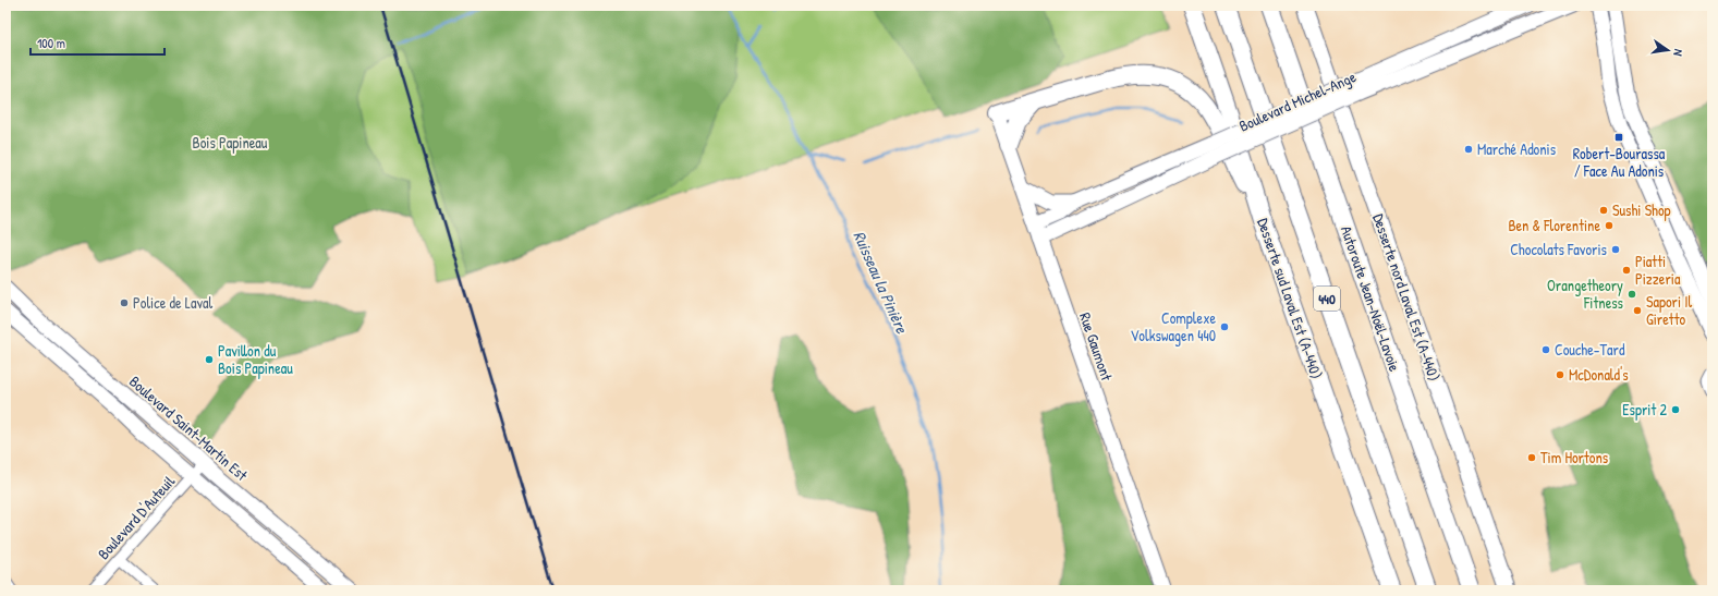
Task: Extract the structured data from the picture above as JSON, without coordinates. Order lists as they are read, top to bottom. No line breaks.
{"streets":{"highway":["Desserte sud Laval Est (A-440)","440","Autoroute Jean-Noël-Lavoie"],"main road":["Desserte nord Laval Est (A-440)"],"street":["Boulevard Michel-Ange","Rue Gaumont","Boulevard Saint-Martin Est","Boulevard D'Auteuil"]},"crossings":[["Boulevard Michel-Ange","Rue Gaumont"],["Boulevard Saint-Martin Est","Boulevard D'Auteuil"]],"water":["Ruisseau la Pinière"],"parks":["Bois Papineau"],"places":{"transit":["Robert-Bourassa / Face Au Adonis"],"other":["Marché Adonis","Sushi Shop","Ben & Florentine","Chocolats Favoris","Piatti Pizzeria","Orangetheory Fitness","Police de Laval","Sapori Il Giretto","Complexe Volkswagen 440","Couche-Tard","Pavillon du Bois Papineau","McDonald's","Esprit 2","Tim Hortons"]},"scale_bar":"100 m","north":"right"}
